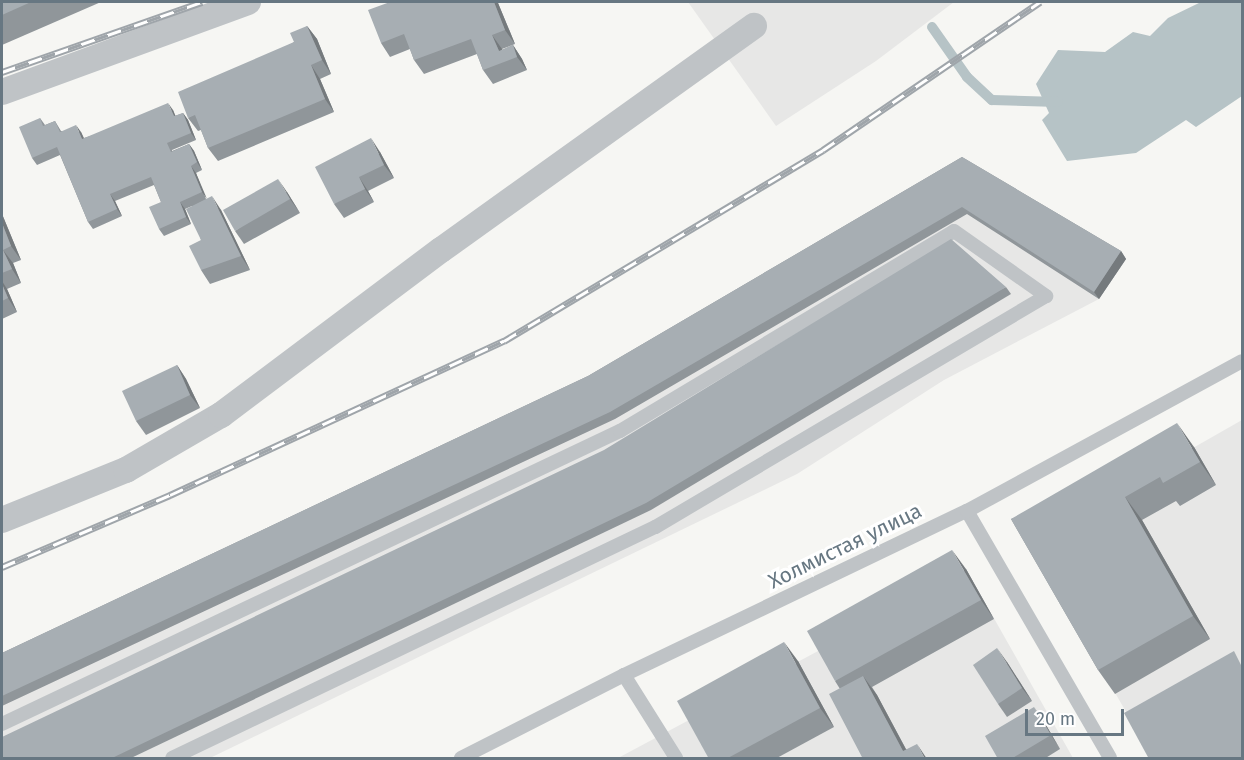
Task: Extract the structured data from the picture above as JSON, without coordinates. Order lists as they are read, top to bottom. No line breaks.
{"streets":{"lane":["Холмистая улица"]},"scale_bar":"20 m"}
